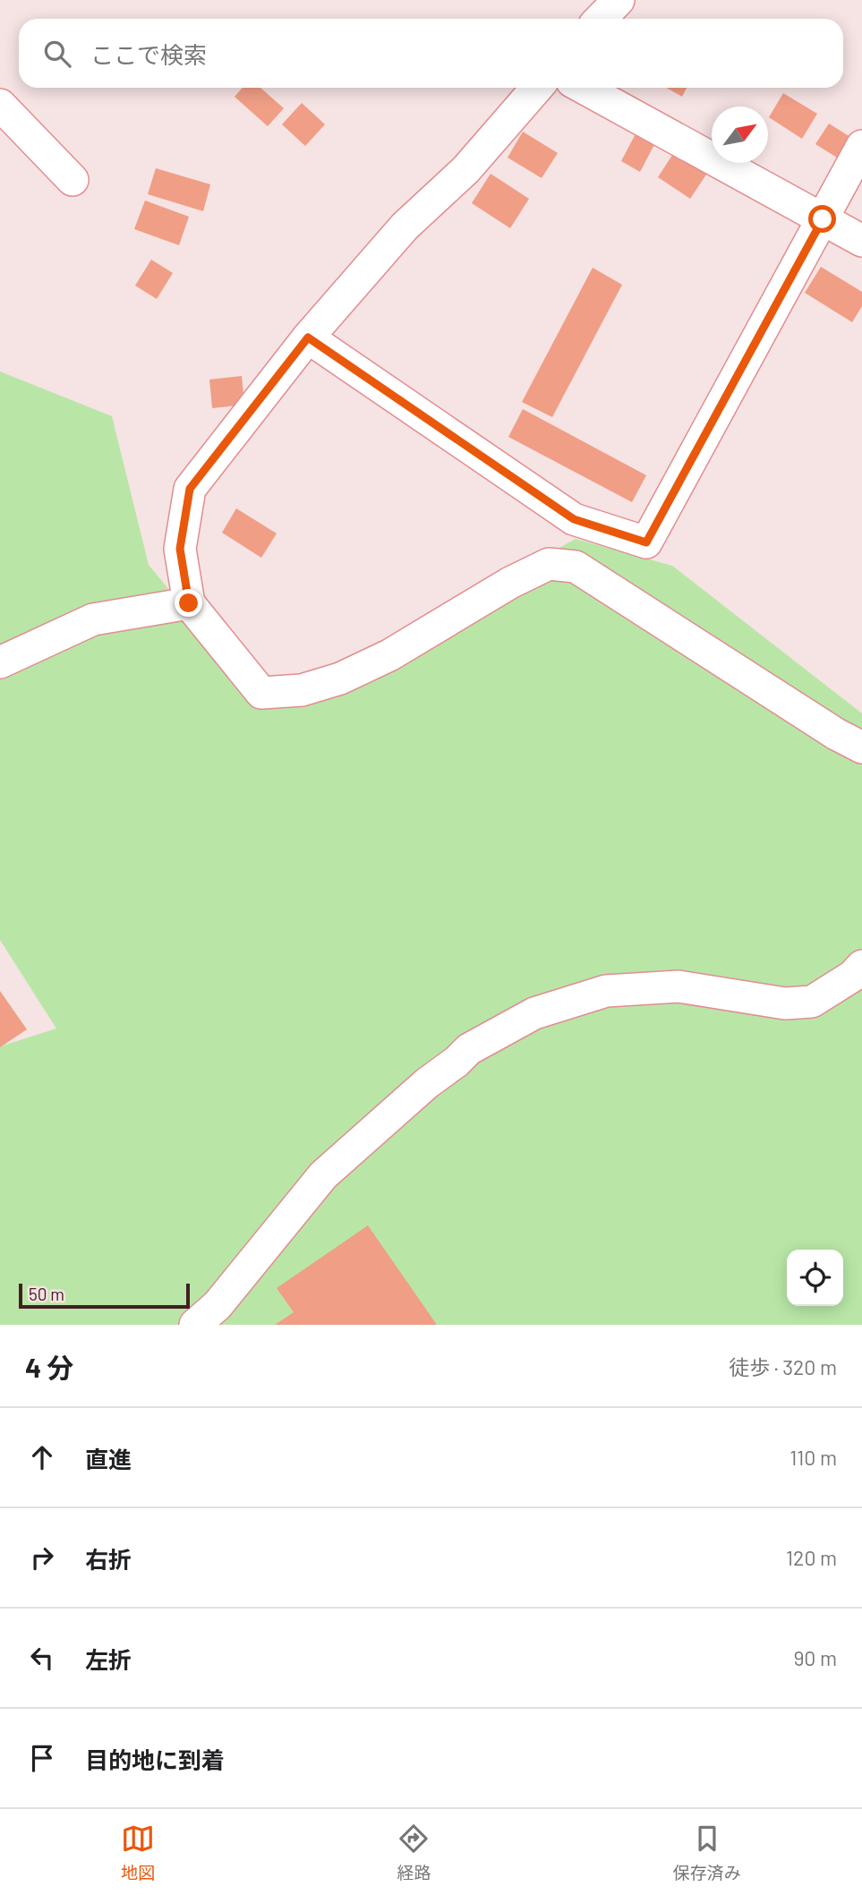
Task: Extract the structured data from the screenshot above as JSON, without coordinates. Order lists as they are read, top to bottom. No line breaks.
{"scale_bar":"50 m","north":"top right","page":{"search":"ここで検索","scale":"50 m","heading":["4 分","徒歩 · 320 m"],"list":[["直進","110 m"],["右折","120 m"],["左折","90 m"],"目的地に到着"],"nav":["地図","経路","保存済み"]}}
